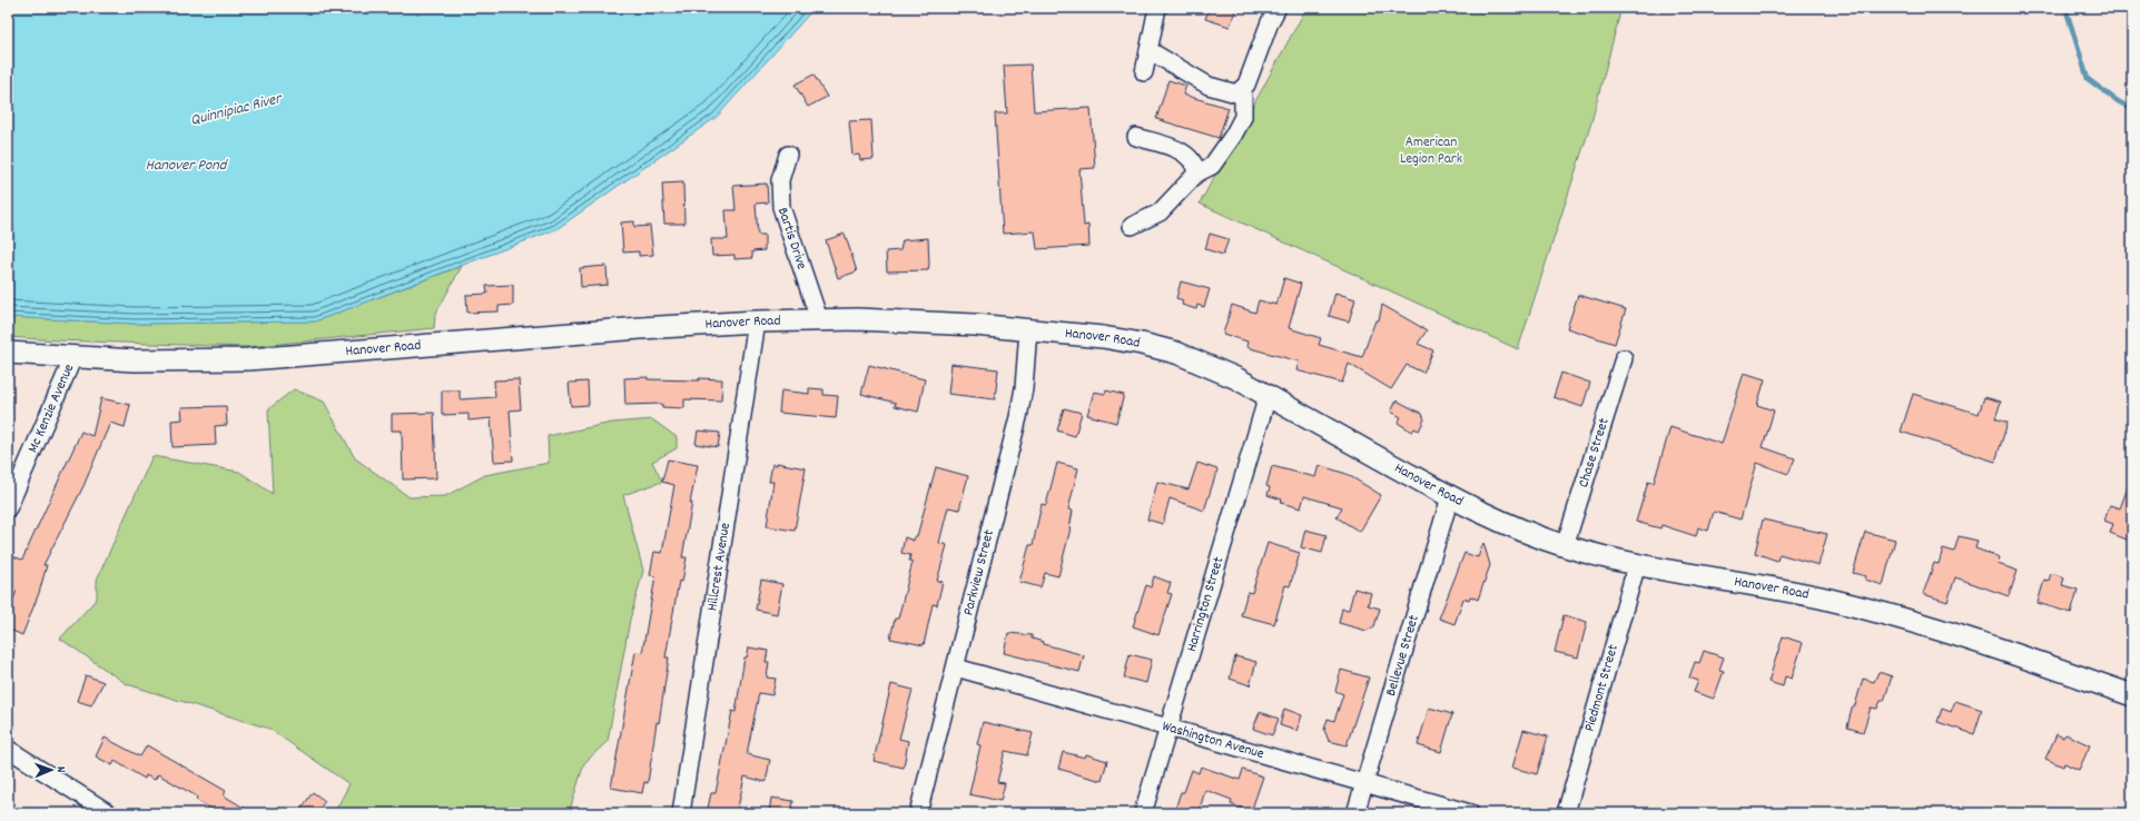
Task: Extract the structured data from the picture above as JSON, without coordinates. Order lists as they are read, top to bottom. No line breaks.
{"streets":{"main road":["Hanover Road"],"street":["Bartis Drive","Mc Kenzie Avenue","Chase Street","Hillcrest Avenue","Parkview Street","Harrington Street","Bellevue Street","Piedmont Street","Washington Avenue"]},"crossings":[["Bartis Drive","Hanover Road"],["Hanover Road","Mc Kenzie Avenue"],["Hanover Road","Chase Street"],["Hanover Road","Hillcrest Avenue"],["Hanover Road","Parkview Street"],["Hanover Road","Harrington Street"],["Hanover Road","Bellevue Street"],["Hanover Road","Piedmont Street"],["Parkview Street","Washington Avenue"],["Harrington Street","Washington Avenue"],["Bellevue Street","Washington Avenue"]],"water":["Quinnipiac River","Hanover Pond"],"parks":["American Legion Park"],"north":"right"}
